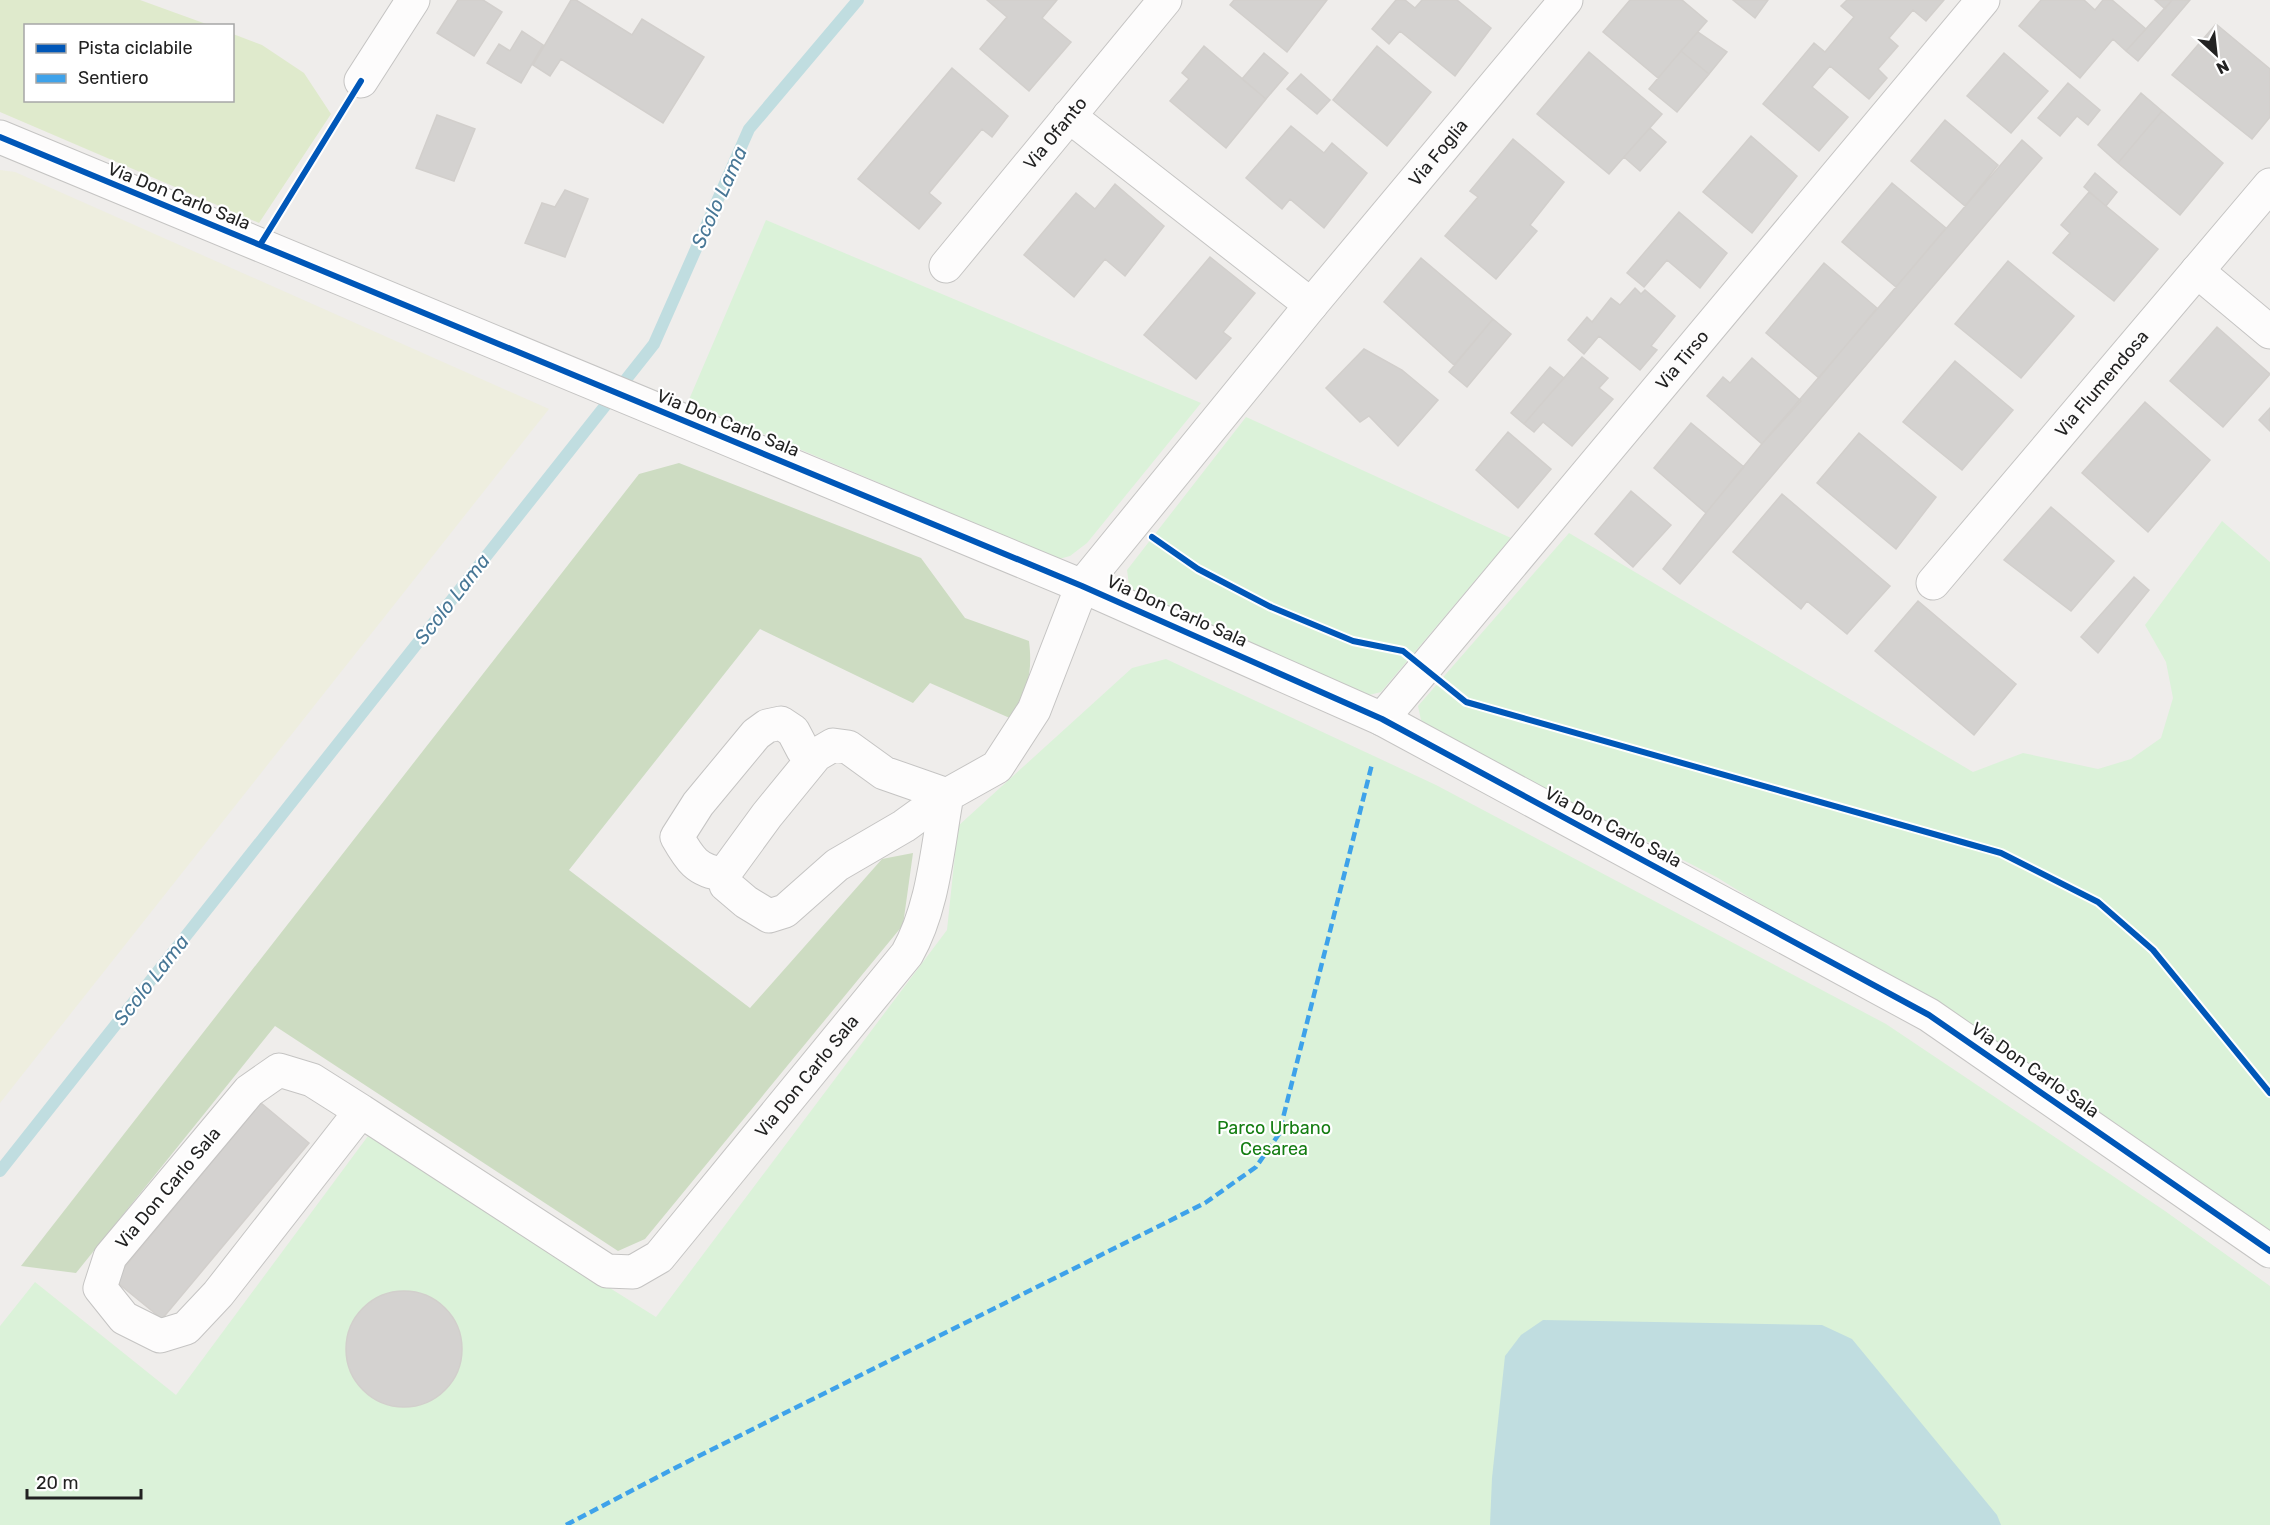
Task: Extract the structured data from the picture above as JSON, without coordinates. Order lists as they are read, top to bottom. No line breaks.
{"streets":{"street":["Via Ofanto","Via Foglia","Via Don Carlo Sala","Via Tirso","Via Flumendosa"]},"crossings":[["Via Foglia","Via Don Carlo Sala"],["Via Don Carlo Sala","Via Tirso"]],"water":["Scolo Lama"],"parks":["Parco Urbano Cesarea"],"legend":["Pista ciclabile","Sentiero"],"scale_bar":"20 m","north":"bottom right"}
